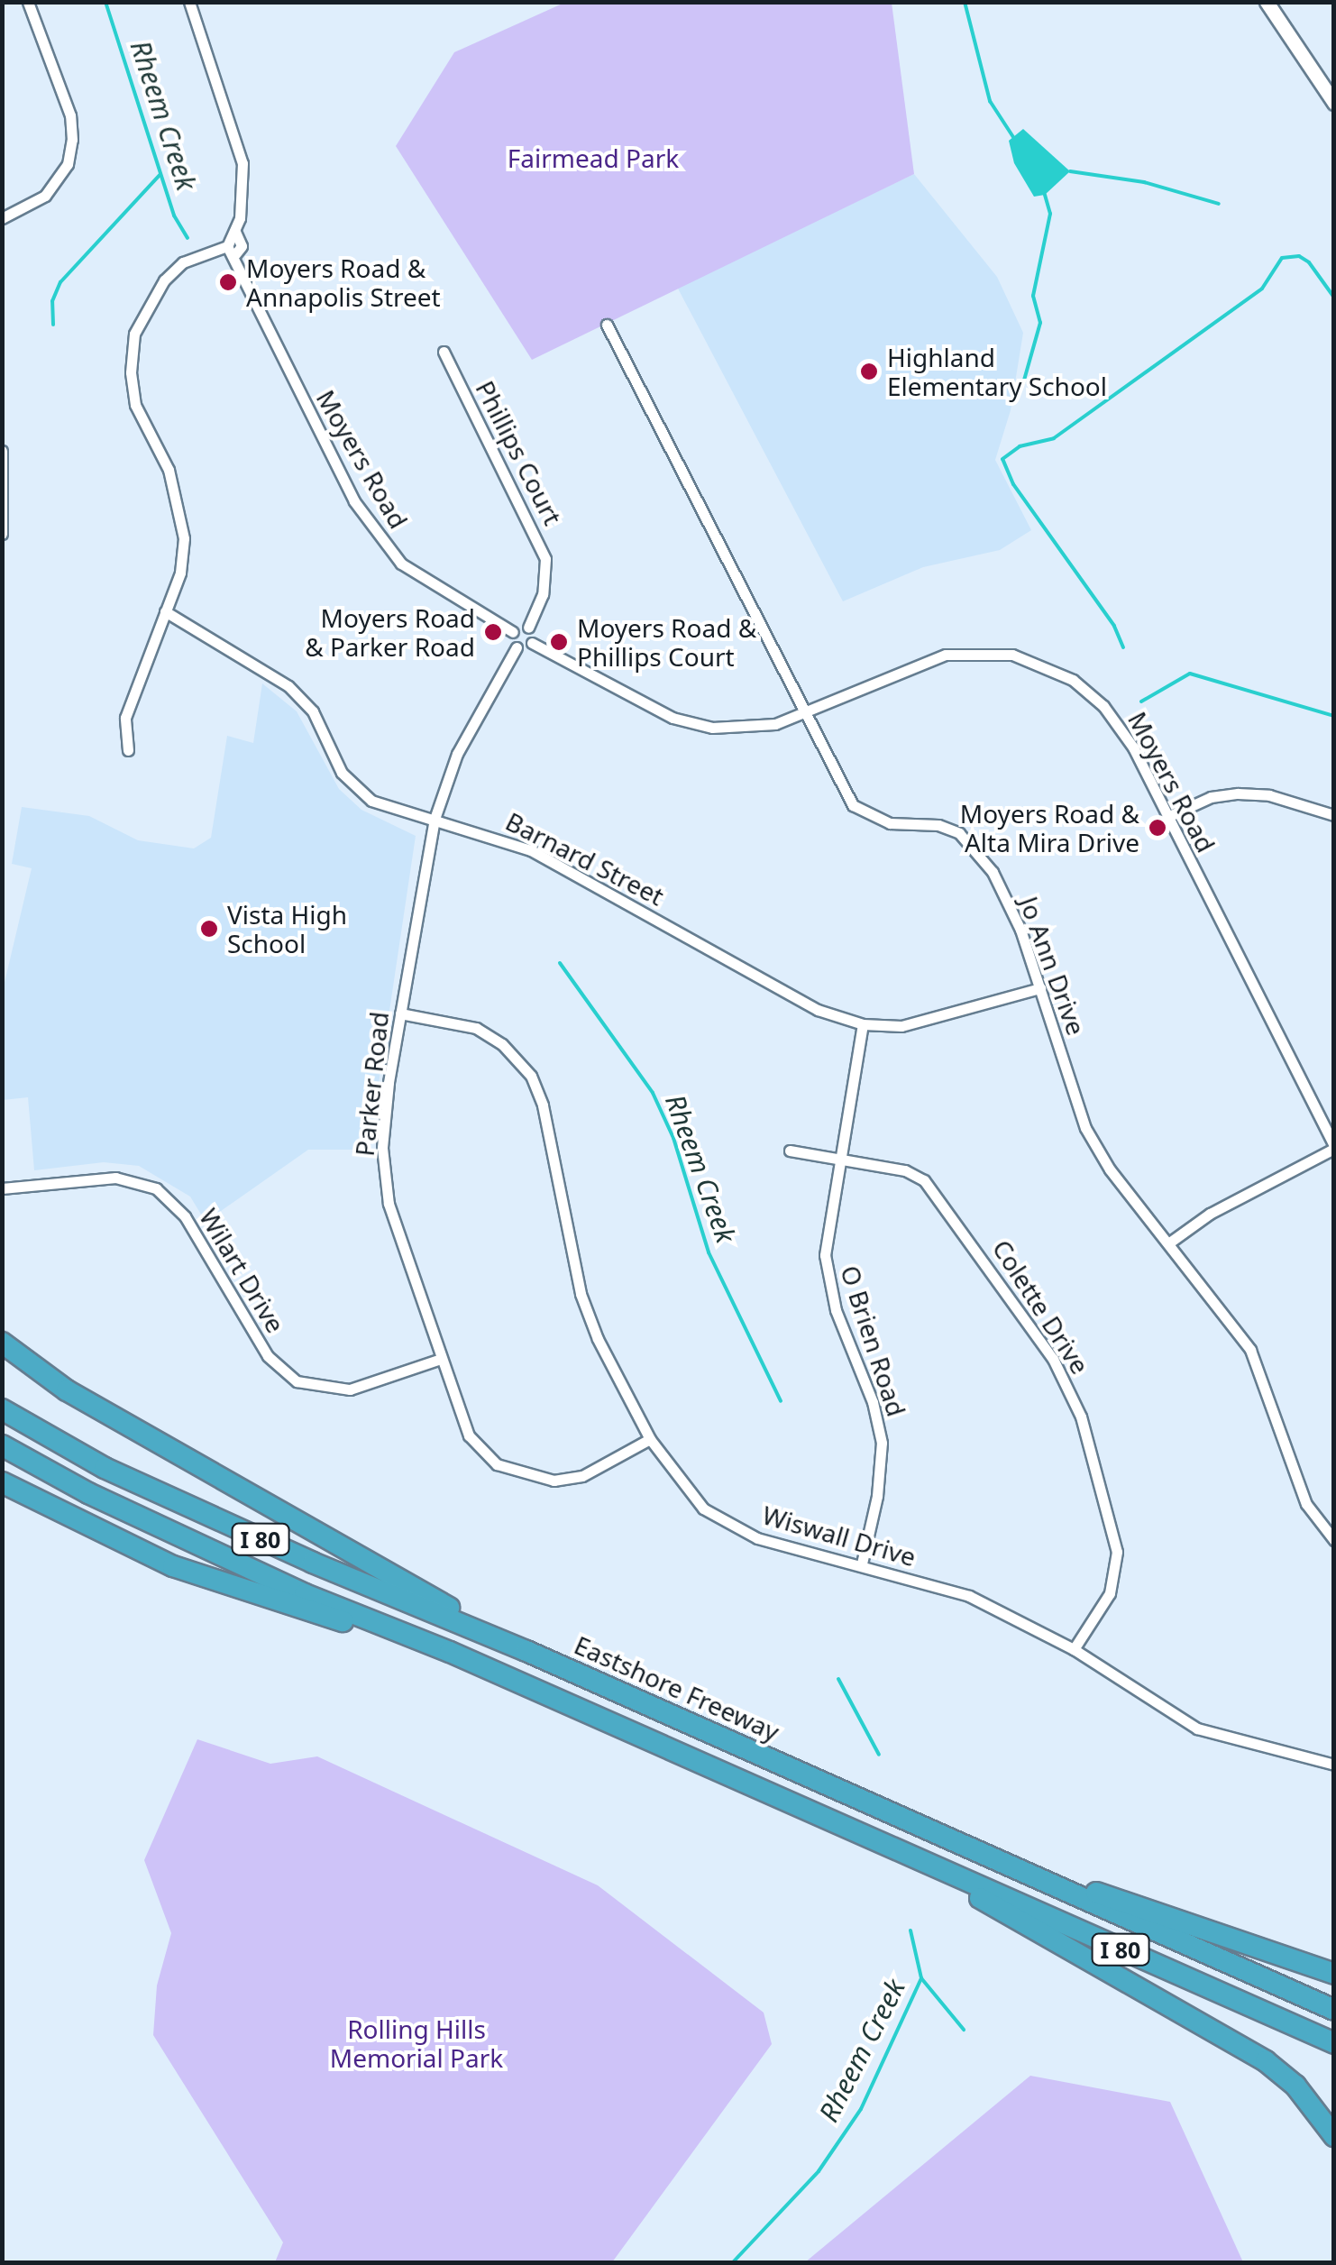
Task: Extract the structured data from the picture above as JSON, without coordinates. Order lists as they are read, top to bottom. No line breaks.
{"streets":{"highway":["I 80","Eastshore Freeway"],"street":["Phillips Court","Moyers Road","Barnard Street","Jo Ann Drive","Parker Road","Wilart Drive","Colette Drive","O Brien Road","Wiswall Drive"]},"crossings":[["Moyers Road","Jo Ann Drive"],["Barnard Street","Jo Ann Drive"],["Barnard Street","Parker Road"],["Barnard Street","O Brien Road"],["Parker Road","Wilart Drive"],["Parker Road","Wiswall Drive"],["Colette Drive","O Brien Road"],["Colette Drive","Wiswall Drive"],["O Brien Road","Wiswall Drive"]],"water":["Rheem Creek"],"parks":["Fairmead Park","Rolling Hills Memorial Park"],"places":["Moyers Road & Annapolis Street","Highland Elementary School","Moyers Road & Parker Road","Moyers Road & Phillips Court","Moyers Road & Alta Mira Drive","Vista High School"]}
